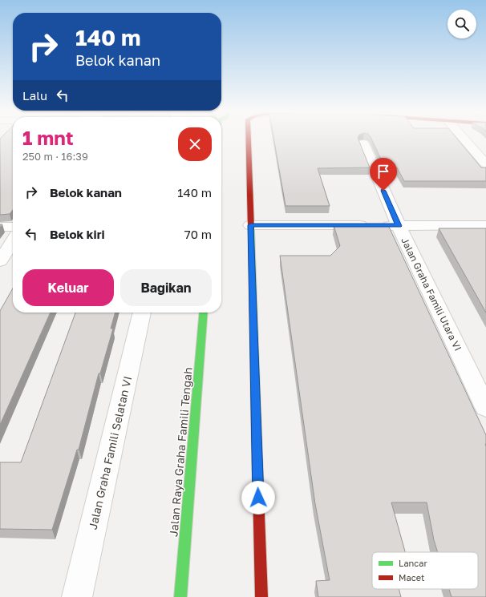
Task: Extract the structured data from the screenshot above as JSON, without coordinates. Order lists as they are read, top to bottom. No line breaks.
{"streets":{"street":["Jalan Graha Famili Utara VI","Jalan Raya Graha Famili Tengah","Jalan Graha Famili Selatan VI"]},"legend":["Lancar","Macet"],"page":{"turn":["140 m","Belok kanan"],"then":"Lalu","heading":["1 mnt","250 m · 16:39"],"list":[{"name":"Belok kanan","value":"140 m"},{"name":"Belok kiri","value":"70 m"}],"buttons":["Keluar","Bagikan"]}}
